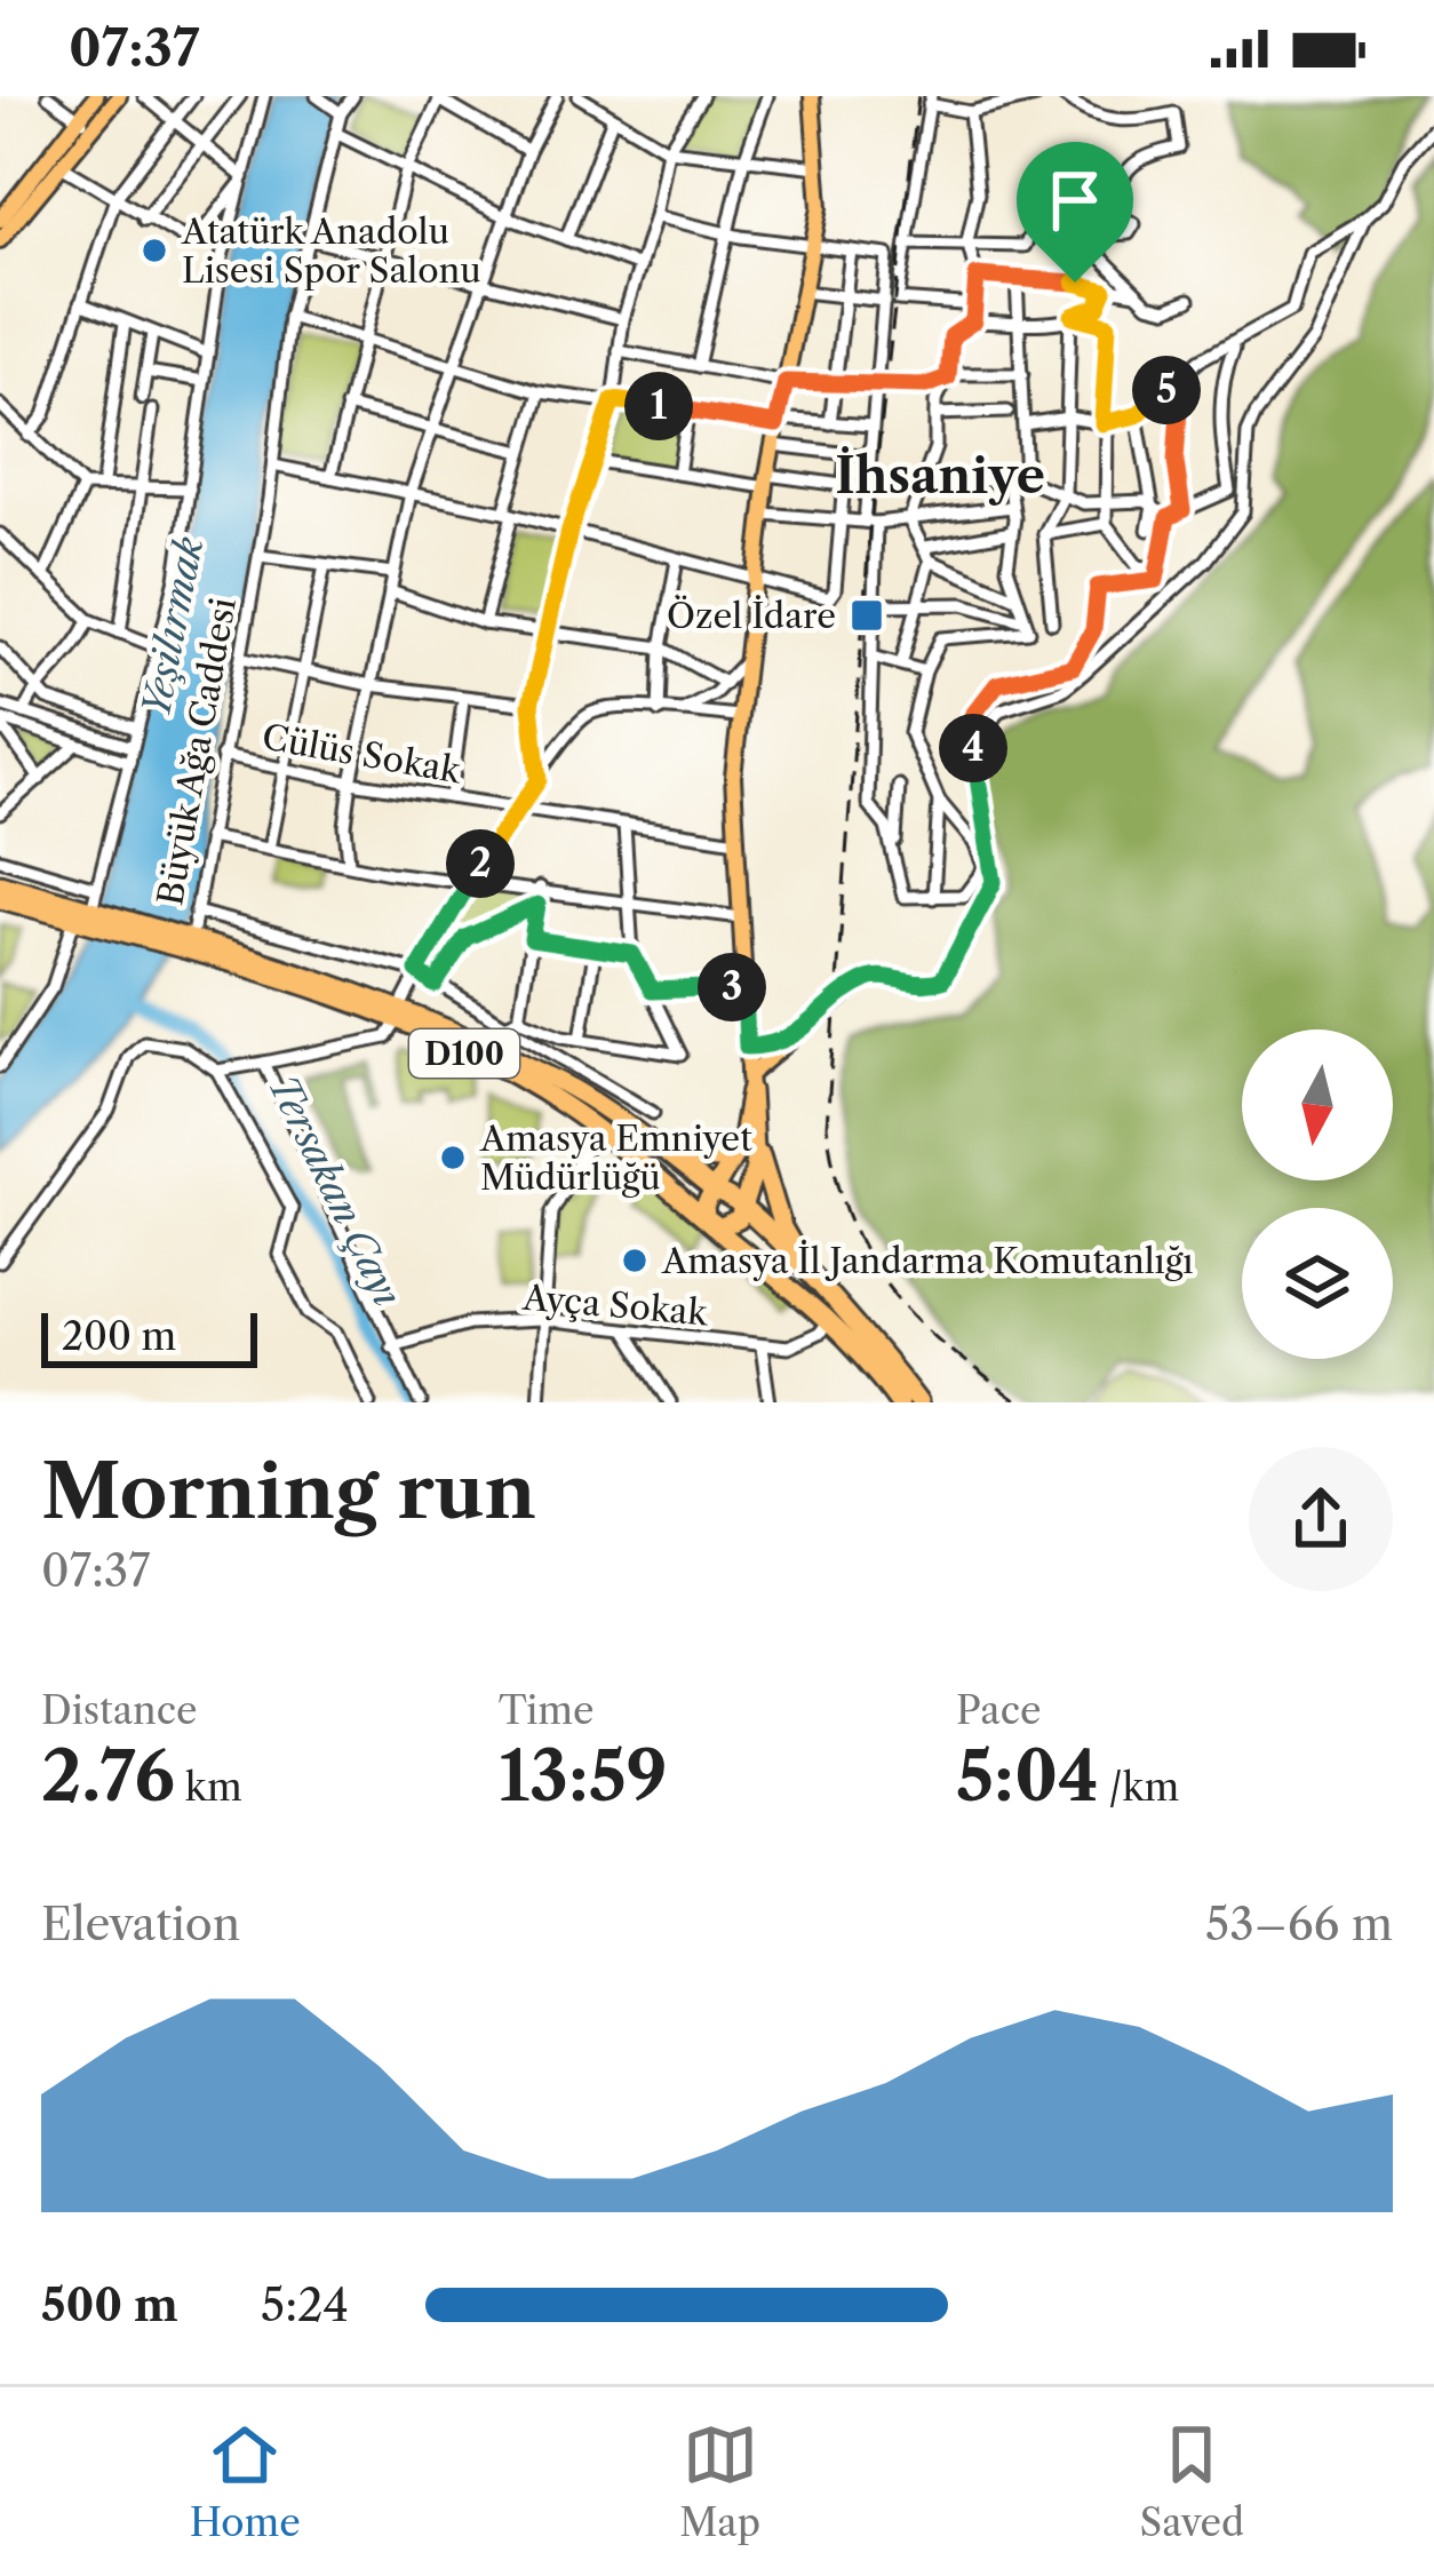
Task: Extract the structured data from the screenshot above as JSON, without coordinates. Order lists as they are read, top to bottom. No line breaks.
{"streets":{"highway":["D100"],"street":["Büyük Ağa Caddesi","Cülüs Sokak","Ayça Sokak"]},"crossings":[["Büyük Ağa Caddesi","Cülüs Sokak"],["Büyük Ağa Caddesi","D100"],["D100","Ayça Sokak"]],"districts":["İhsaniye"],"water":["Yeşilırmak","Tersakan Çayı"],"places":{"other":["Atatürk Anadolu Lisesi Spor Salonu","Amasya Emniyet Müdürlüğü","Amasya İl Jandarma Komutanlığı"],"transit":["Özel İdare"]},"scale_bar":"200 m","north":"bottom","page":{"status":"07:37","pins":["5","1","4","2","3"],"scale":"200 m","heading":["Morning run","07:37"],"stats":[["Distance","2.76 km"],["Time","13:59"],["Pace","5:04 /km"]],"chart":["Elevation","53–66 m"],"list":[{"name":"500 m","note":"5:24"}],"tabs":["Home","Map","Saved"]}}
